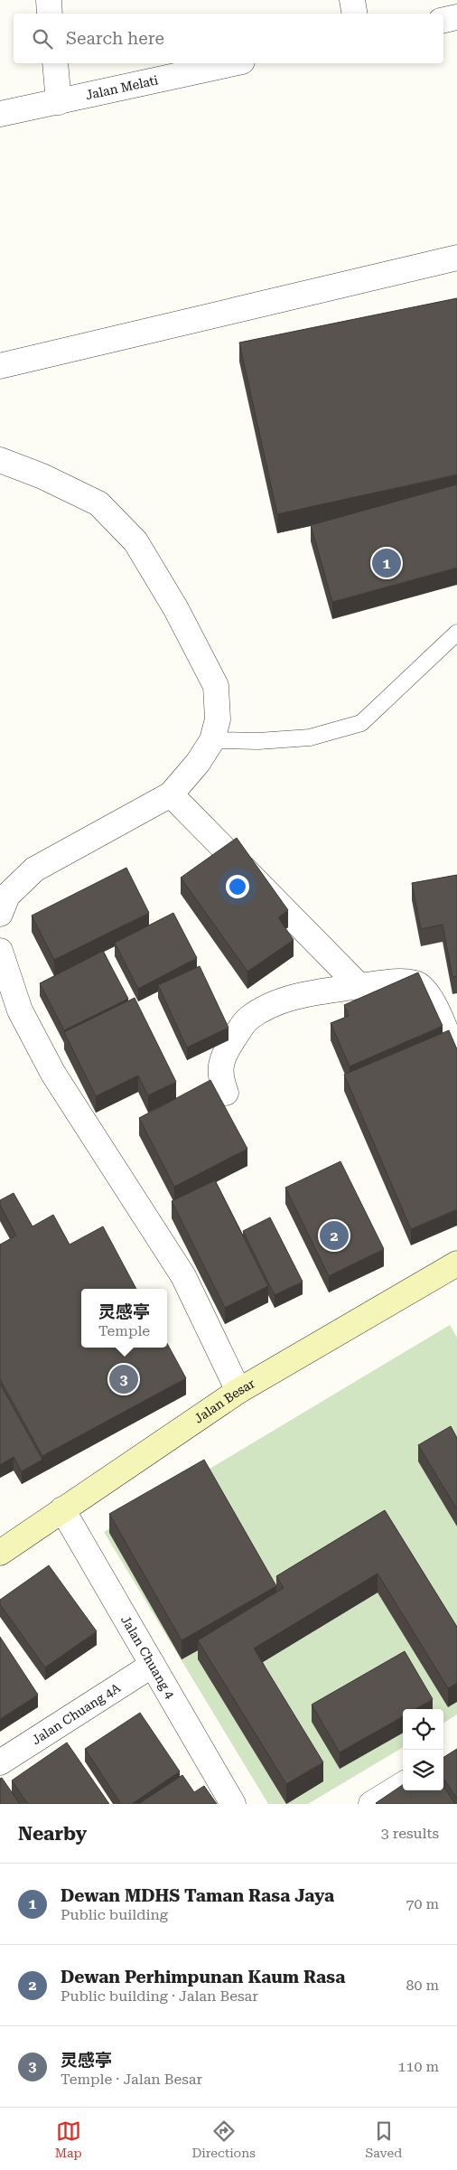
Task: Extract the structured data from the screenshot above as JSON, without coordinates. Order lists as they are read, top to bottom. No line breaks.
{"streets":{"main road":["Jalan Besar"],"street":["Jalan Melati","Jalan Chuang 4","Jalan Chuang 4A"]},"crossings":[["Jalan Besar","Jalan Chuang 4"],["Jalan Chuang 4","Jalan Chuang 4A"]],"page":{"search":"Search here","pins":["1","2","3"],"popup":["灵感亭","Temple"],"heading":["Nearby","3 results"],"list":[{"mark":"1","name":"Dewan MDHS Taman Rasa Jaya","note":"Public building","value":"70 m"},{"mark":"2","name":"Dewan Perhimpunan Kaum Rasa","note":"Public building · Jalan Besar","value":"80 m"},{"mark":"3","name":"灵感亭","note":"Temple · Jalan Besar","value":"110 m"}],"nav":["Map","Directions","Saved"]}}
